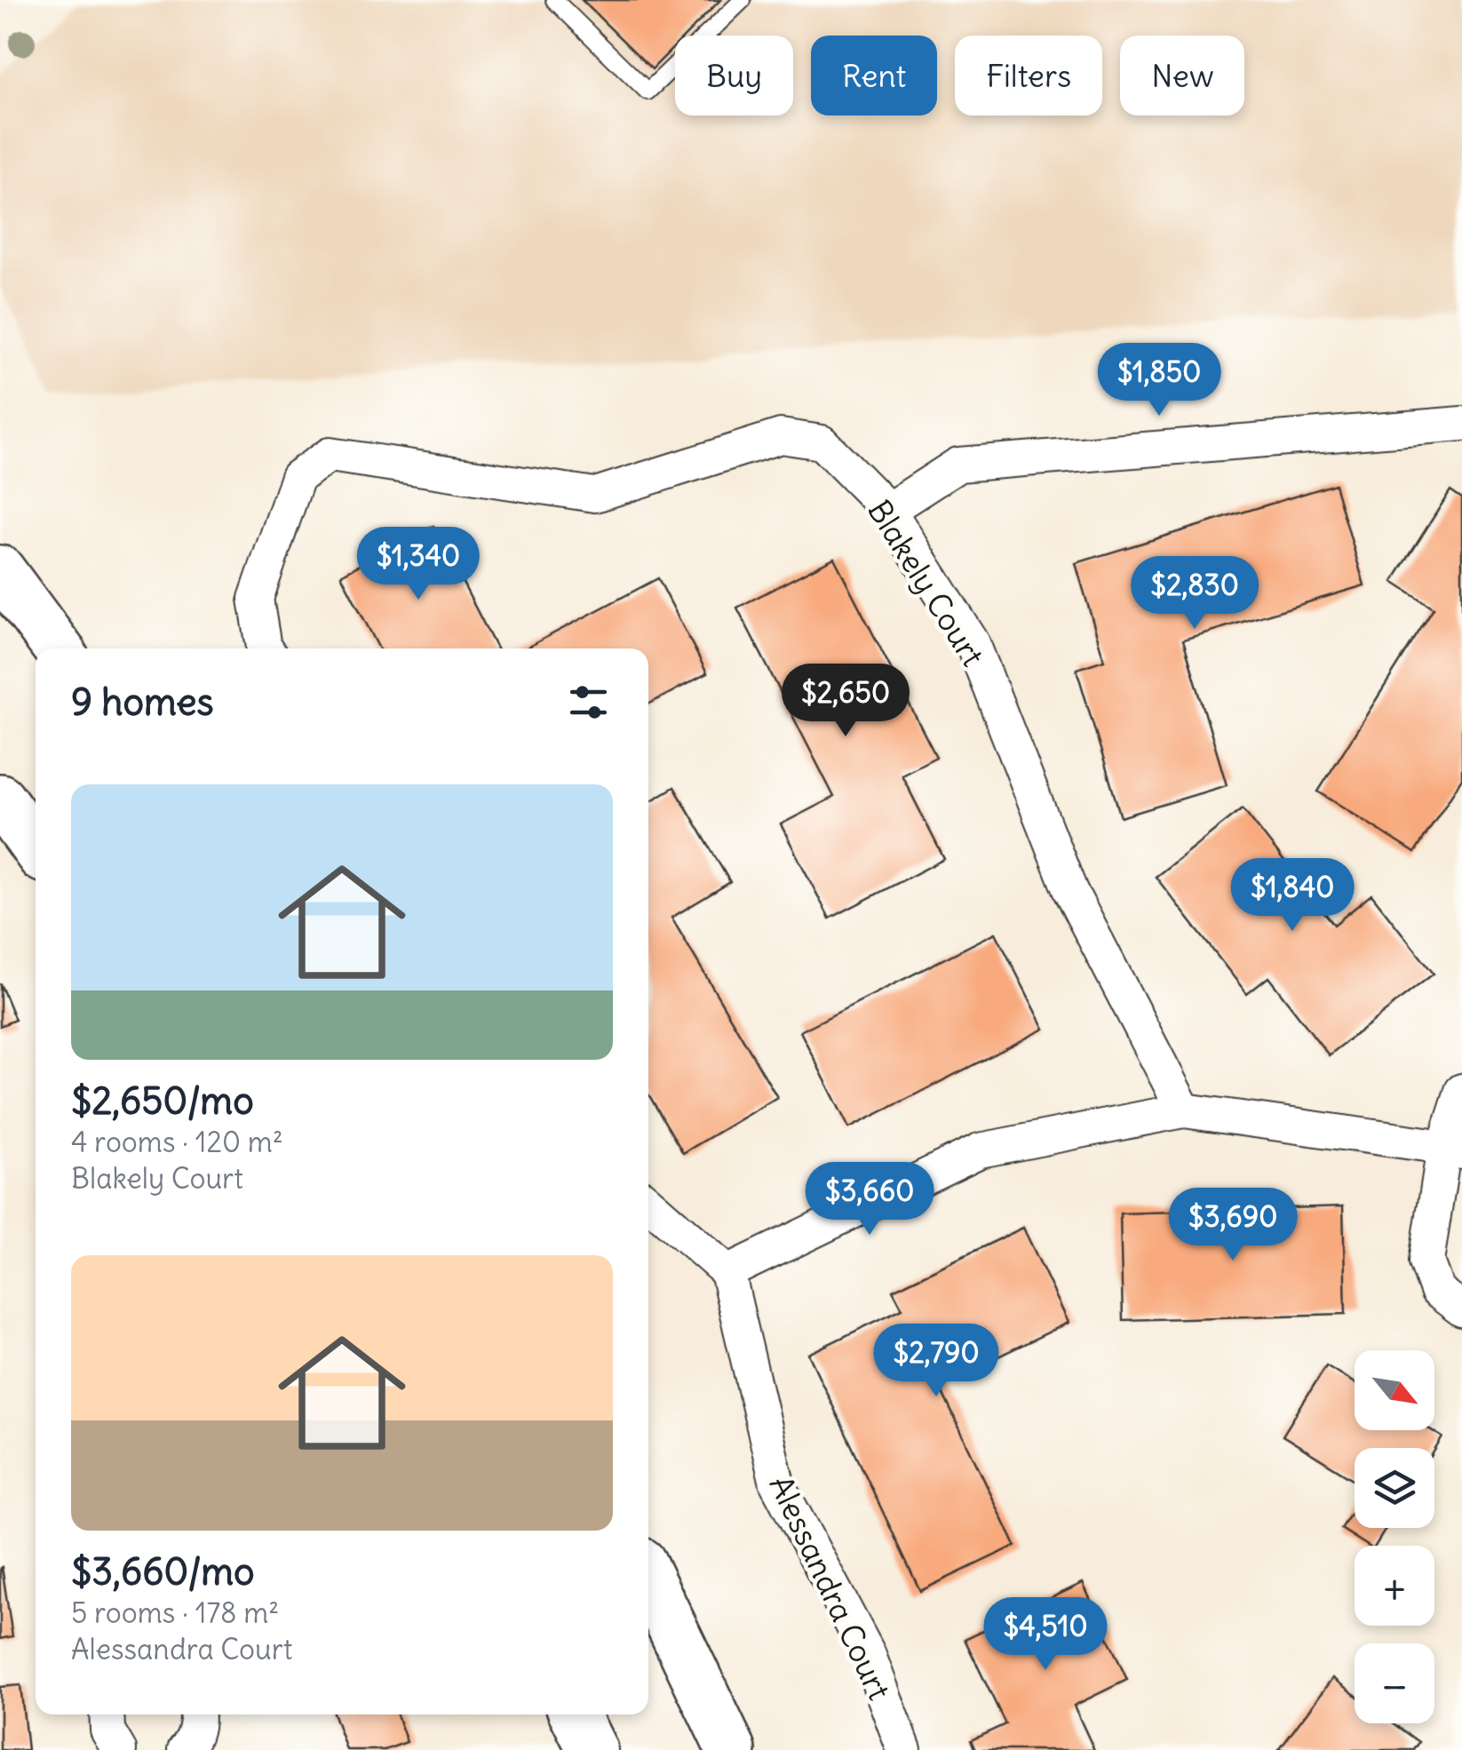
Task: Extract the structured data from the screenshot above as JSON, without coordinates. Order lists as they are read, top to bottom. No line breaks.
{"streets":{"street":["Blakely Court","Alessandra Court"]},"north":"bottom right","page":{"chip":["Buy","Rent","Filters","New"],"price":["$1,850","$1,340","$2,830","$2,650","$1,840","$3,660","$3,690","$2,790","$4,510"],"heading":"9 homes","list":[{"name":"$2,650/mo","note":"4 rooms · 120 m² · Blakely Court"},{"name":"$3,660/mo","note":"5 rooms · 178 m² · Alessandra Court"}],"map_buttons":["+","−"]}}
